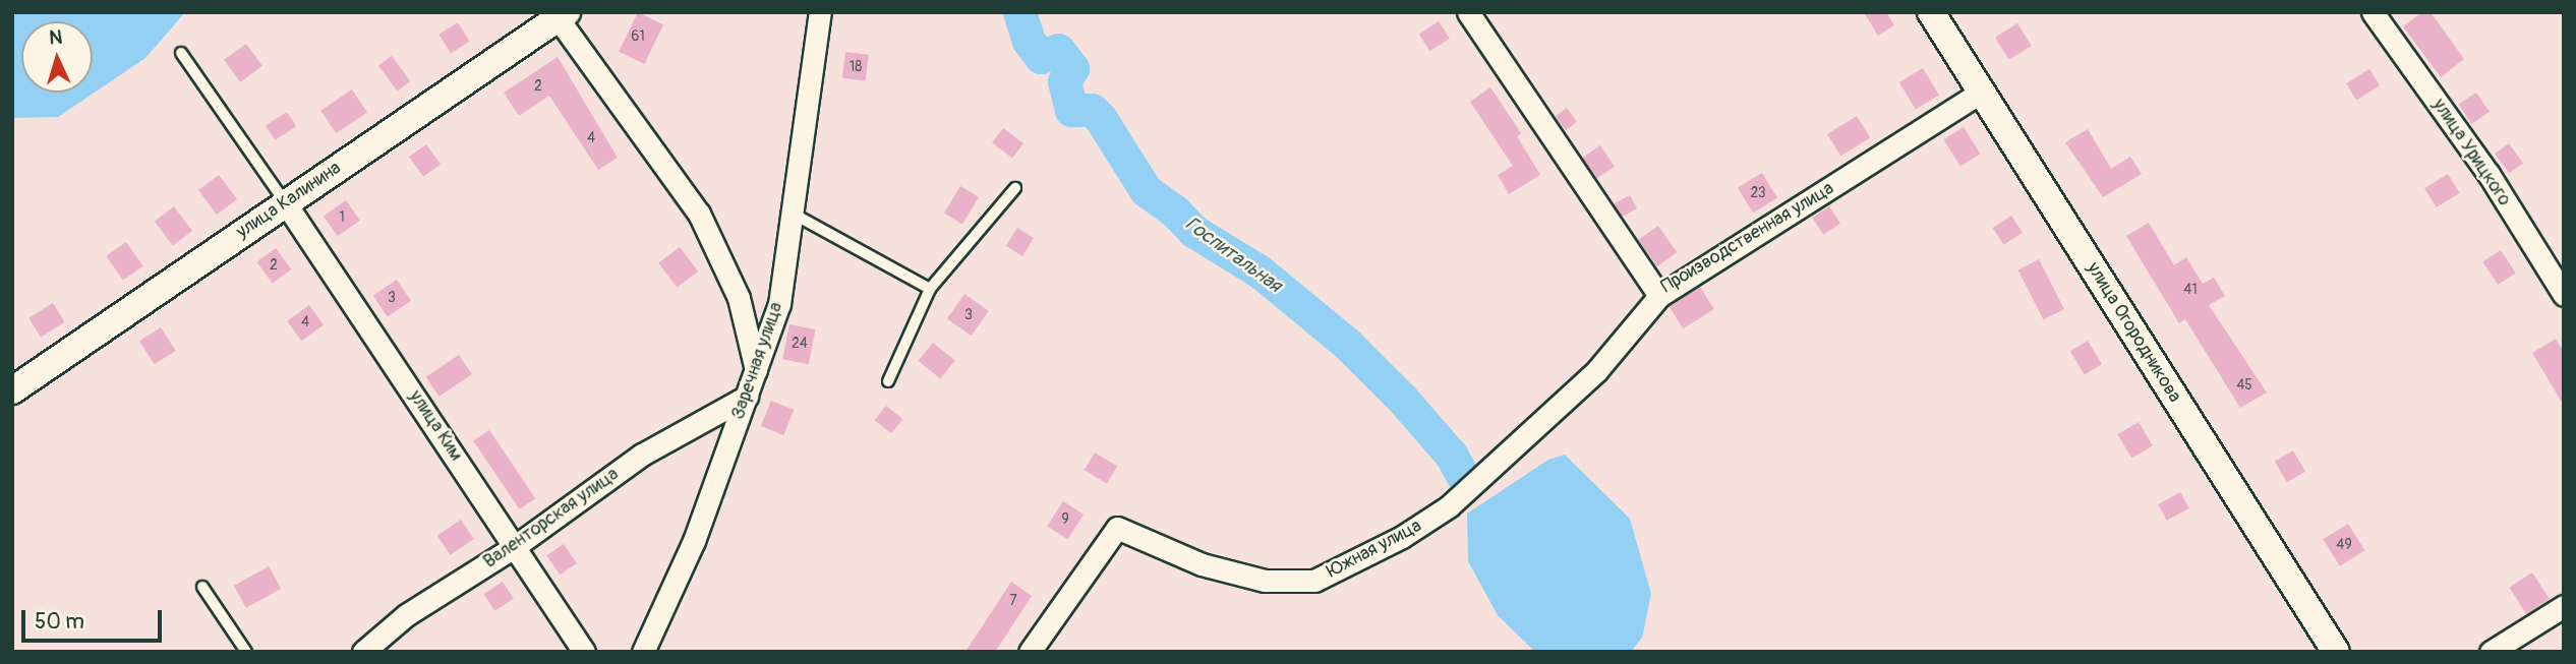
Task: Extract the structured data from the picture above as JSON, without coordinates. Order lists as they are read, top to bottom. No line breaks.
{"streets":{"street":["улица Урицкого","улица Калинина","Производственная улица","улица Огородникова","Заречная улица","улица Ким","Валенторская улица","Южная улица"]},"crossings":[["улица Калинина","улица Ким"],["Производственная улица","улица Огородникова"],["Производственная улица","Южная улица"],["Заречная улица","Валенторская улица"],["улица Ким","Валенторская улица"]],"water":["Госпитальная"],"house_numbers":["61","18","2","4","23","1","2","41","3","3","4","24","45","9","49","7"],"scale_bar":"50 m","north":"top"}
